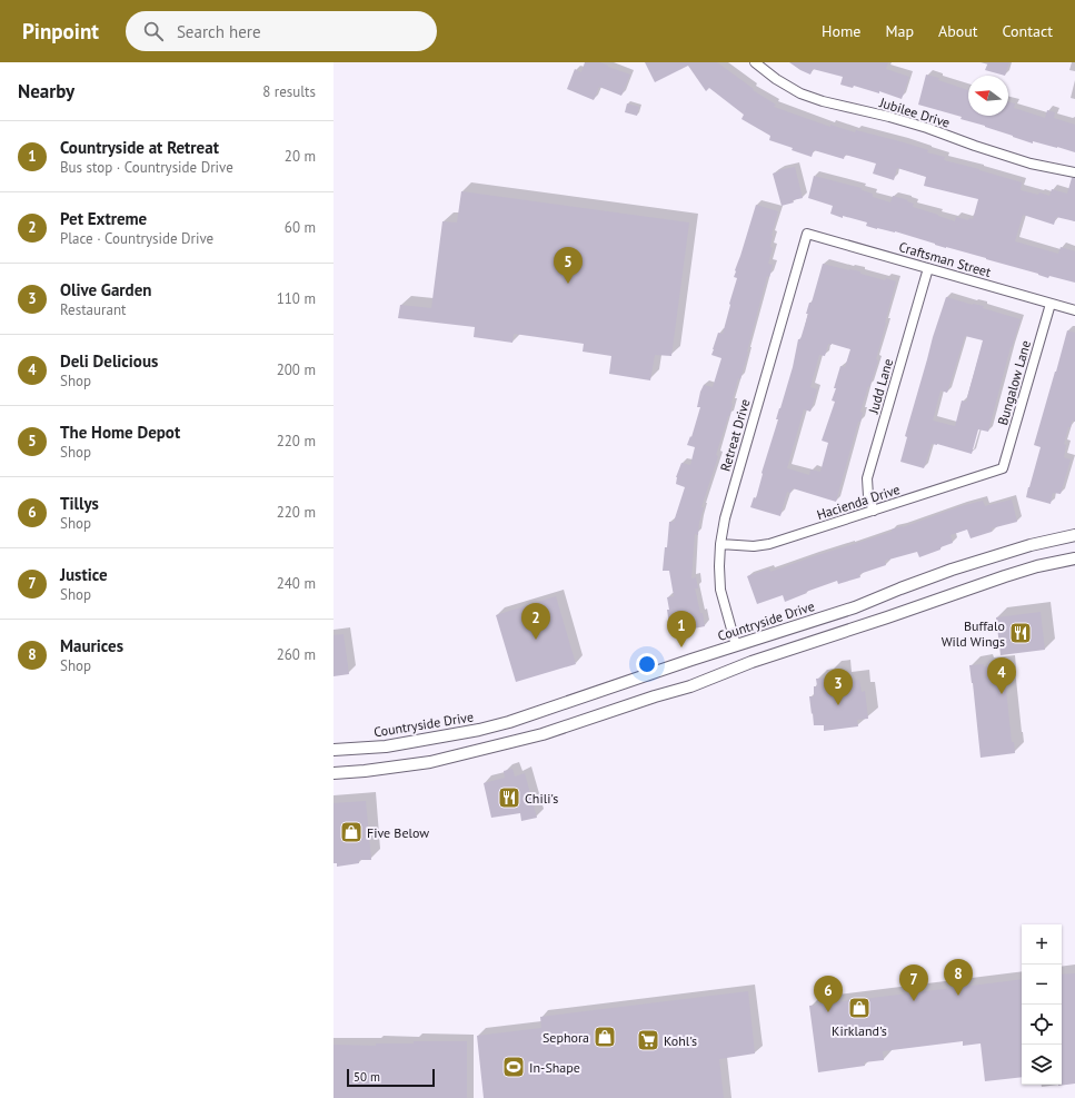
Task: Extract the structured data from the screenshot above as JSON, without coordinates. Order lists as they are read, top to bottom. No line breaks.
{"streets":{"street":["Jubilee Drive","Craftsman Street","Bungalow Lane","Judd Lane","Retreat Drive","Hacienda Drive","Countryside Drive"]},"crossings":[["Craftsman Street","Bungalow Lane"],["Craftsman Street","Judd Lane"],["Craftsman Street","Retreat Drive"],["Bungalow Lane","Hacienda Drive"],["Judd Lane","Hacienda Drive"],["Retreat Drive","Hacienda Drive"],["Retreat Drive","Countryside Drive"]],"places":{"restaurant":["Buffalo Wild Wings","Chili's"],"shop":["Five Below","Kirkland's","Sephora"],"supermarket":["Kohl's"],"sports":["In-Shape"]},"scale_bar":"50 m","north":"left","page":{"header":"Pinpoint","search":"Search here","nav":["Home","Map","About","Contact"],"heading":["Nearby","8 results"],"list":[{"mark":"1","name":"Countryside at Retreat","note":"Bus stop · Countryside Drive","value":"20 m"},{"mark":"2","name":"Pet Extreme","note":"Place · Countryside Drive","value":"60 m"},{"mark":"3","name":"Olive Garden","note":"Restaurant","value":"110 m"},{"mark":"4","name":"Deli Delicious","note":"Shop","value":"200 m"},{"mark":"5","name":"The Home Depot","note":"Shop","value":"220 m"},{"mark":"6","name":"Tillys","note":"Shop","value":"220 m"},{"mark":"7","name":"Justice","note":"Shop","value":"240 m"},{"mark":"8","name":"Maurices","note":"Shop","value":"260 m"}],"pins":["5","2","1","4","3","8","7","6"],"map_buttons":["+","−"],"scale":"50 m"}}
